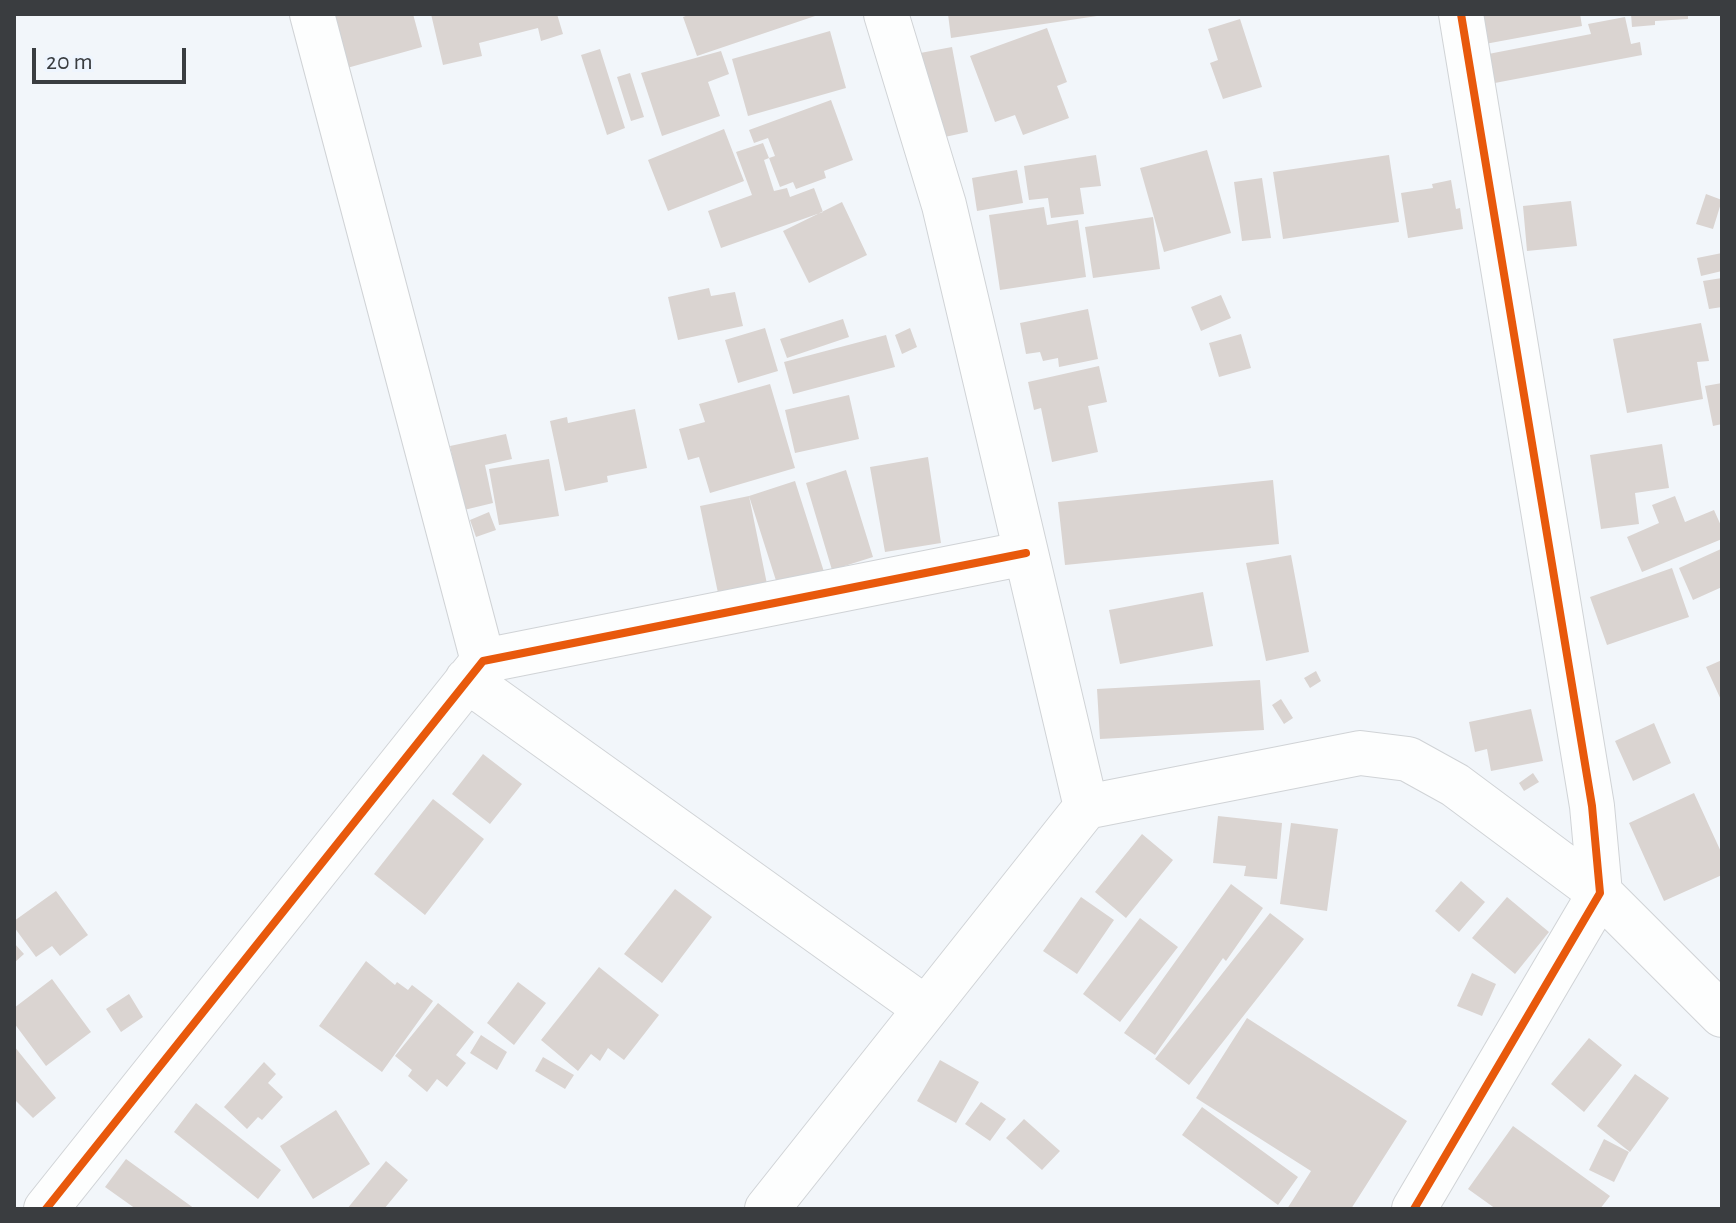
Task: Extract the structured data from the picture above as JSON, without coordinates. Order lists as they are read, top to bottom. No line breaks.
{"scale_bar":"20 m"}
